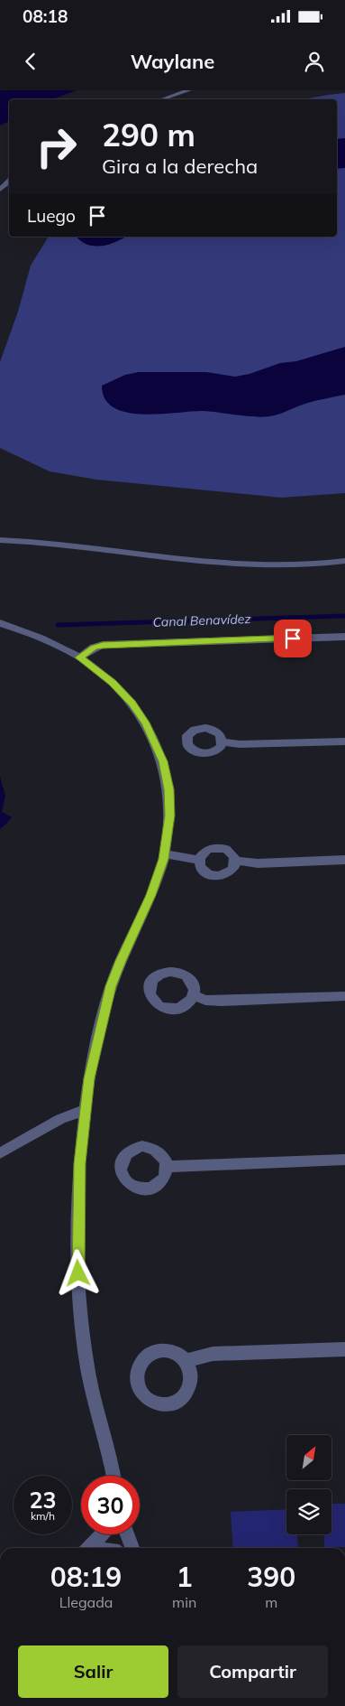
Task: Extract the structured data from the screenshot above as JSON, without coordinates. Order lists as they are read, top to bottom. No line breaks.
{"water":["Canal Benavídez"],"north":"top right","page":{"status":"08:18","header":"Waylane","turn":["290 m","Gira a la derecha"],"then":"Luego","speed":"23 km/h","limit":"30","eta":["08:19","Llegada","1","min","390","m"],"buttons":["Salir","Compartir"]}}
